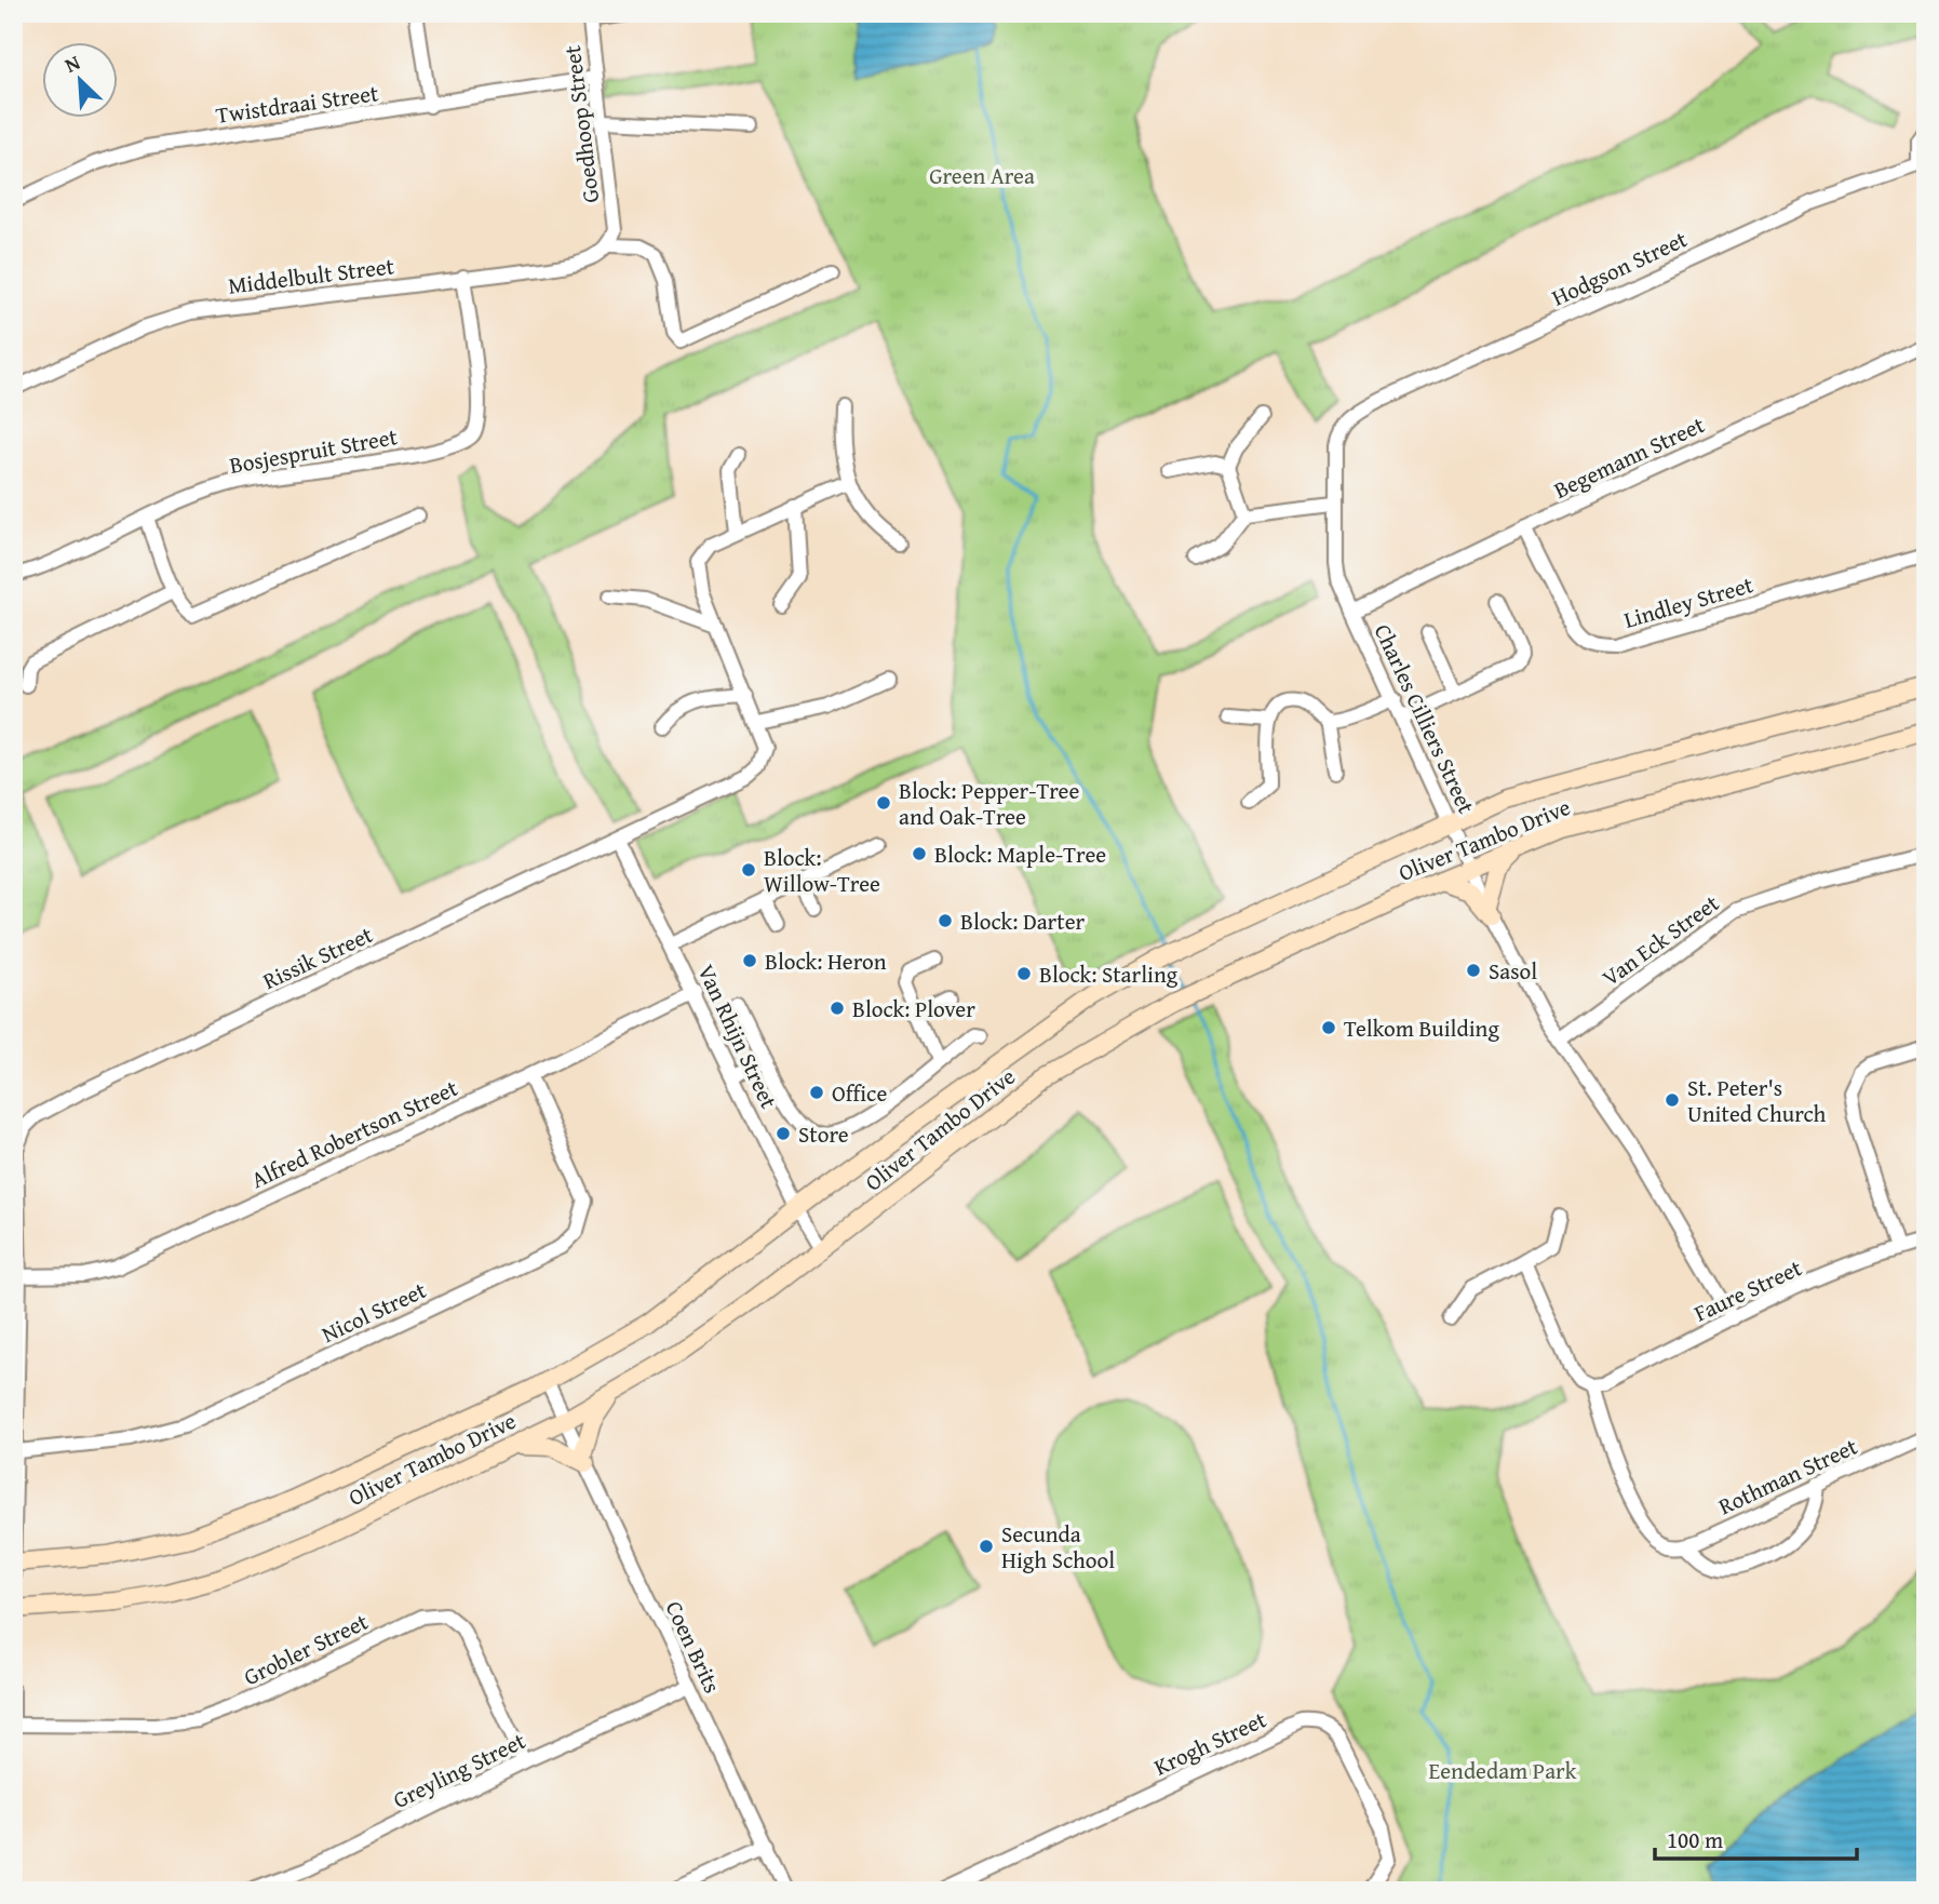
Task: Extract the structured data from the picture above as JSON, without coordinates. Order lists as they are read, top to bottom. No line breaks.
{"streets":{"street":["Twistdraai Street","Goedhoop Street","Hodgson Street","Middelbult Street","Bosjespruit Street","Begemann Street","Lindley Street","Charles Cilliers Street","Oliver Tambo Drive","Van Eck Street","Rissik Street","Van Rhijn Street","Alfred Robertson Street","Faure Street","Nicol Street","Rothman Street","Coen Brits","Grobler Street","Krogh Street","Greyling Street"]},"crossings":[["Twistdraai Street","Goedhoop Street"],["Goedhoop Street","Middelbult Street"],["Hodgson Street","Charles Cilliers Street"],["Middelbult Street","Bosjespruit Street"],["Begemann Street","Lindley Street"],["Begemann Street","Charles Cilliers Street"],["Charles Cilliers Street","Oliver Tambo Drive"],["Charles Cilliers Street","Van Eck Street"],["Charles Cilliers Street","Faure Street"],["Oliver Tambo Drive","Van Rhijn Street"],["Oliver Tambo Drive","Coen Brits"],["Rissik Street","Van Rhijn Street"],["Rissik Street","Alfred Robertson Street"],["Van Rhijn Street","Alfred Robertson Street"],["Alfred Robertson Street","Nicol Street"],["Faure Street","Rothman Street"],["Coen Brits","Greyling Street"],["Grobler Street","Greyling Street"]],"parks":["Green Area","Eendedam Park"],"places":["Block: Pepper-Tree and Oak-Tree","Block: Maple-Tree","Block: Willow-Tree","Block: Darter","Block: Heron","Sasol","Block: Starling","Block: Plover","Telkom Building","Office","St. Peter's United Church","Store","Secunda High School"],"scale_bar":"100 m","north":"top left"}
